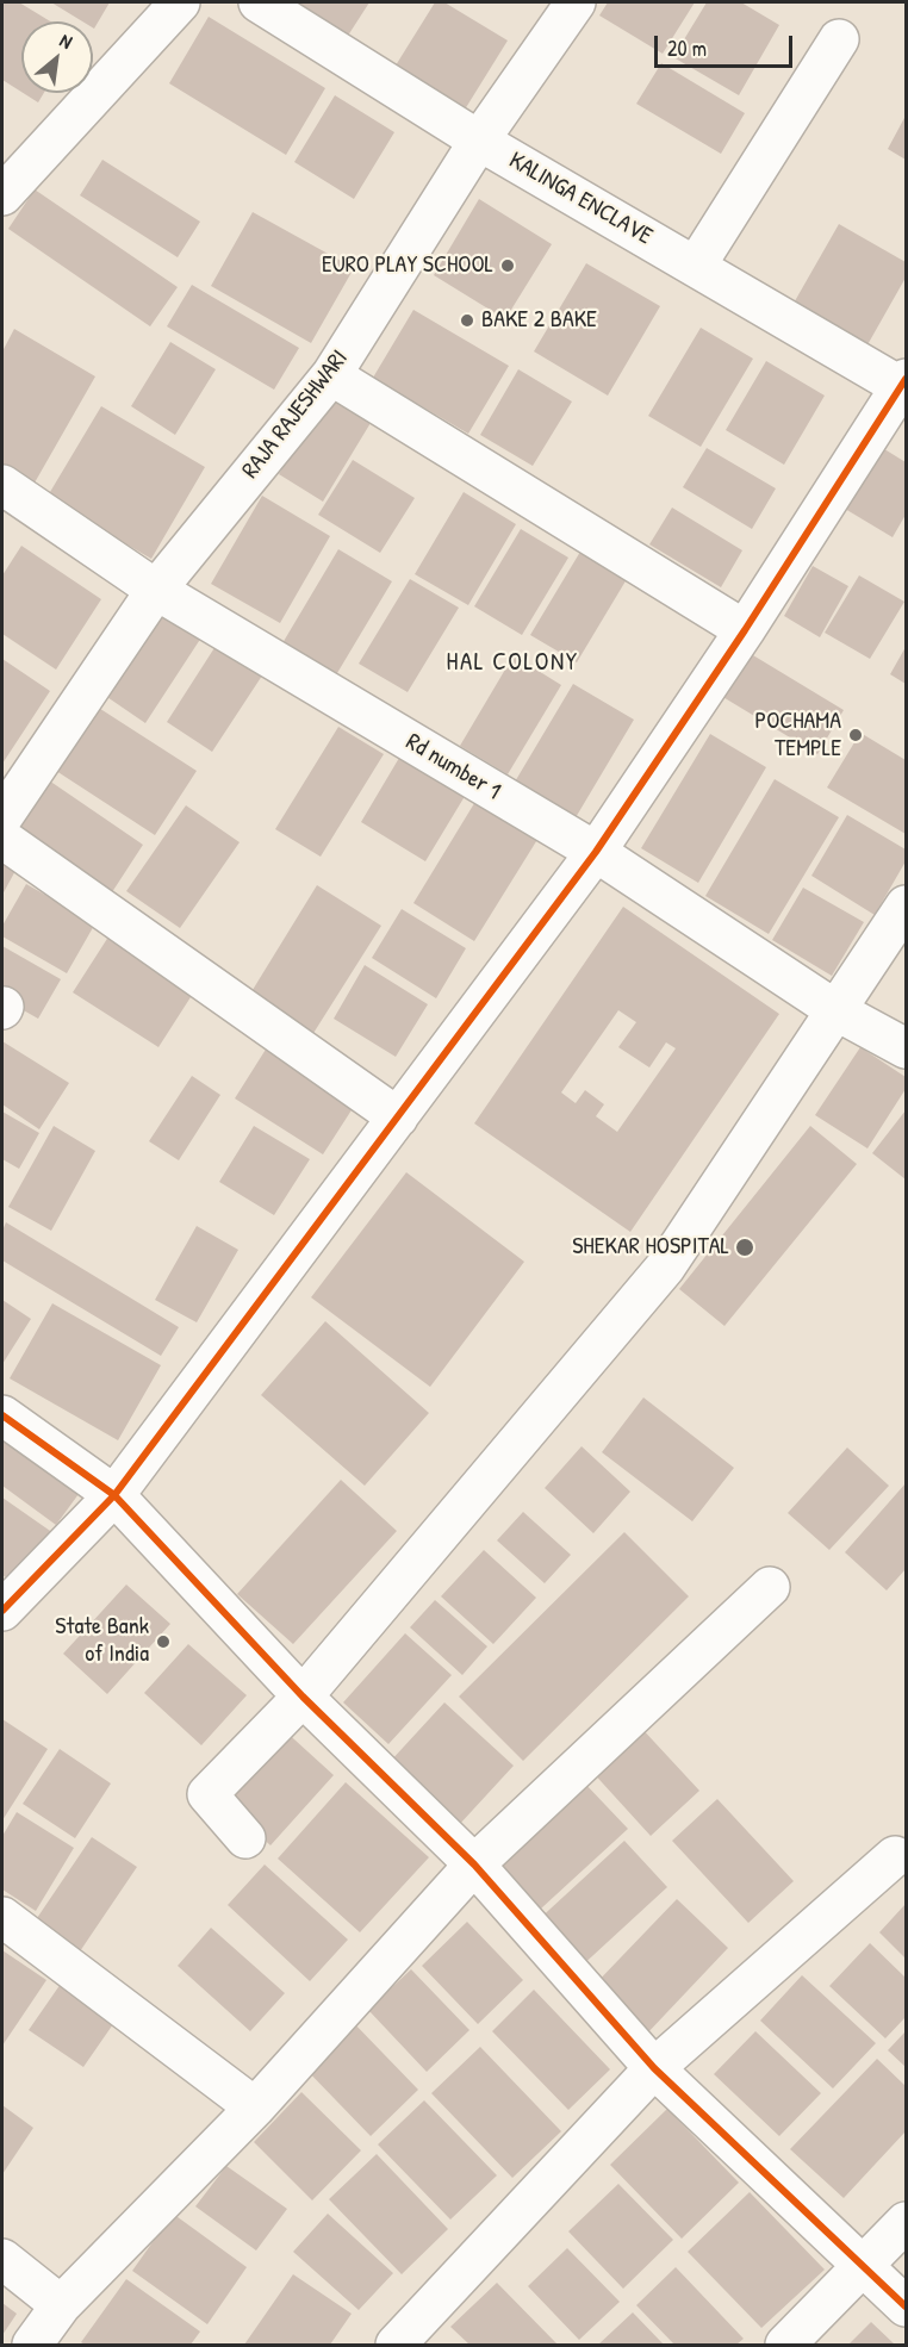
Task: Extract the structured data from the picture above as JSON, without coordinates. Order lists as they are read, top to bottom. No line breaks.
{"streets":{"street":["KALINGA ENCLAVE","RAJA RAJESHWARI","Rd number 1"]},"crossings":[["KALINGA ENCLAVE","RAJA RAJESHWARI"],["RAJA RAJESHWARI","Rd number 1"]],"districts":["HAL COLONY"],"places":["EURO PLAY SCHOOL","BAKE 2 BAKE","POCHAMA TEMPLE","SHEKAR HOSPITAL","State Bank of India"],"scale_bar":"20 m","north":"top right"}
